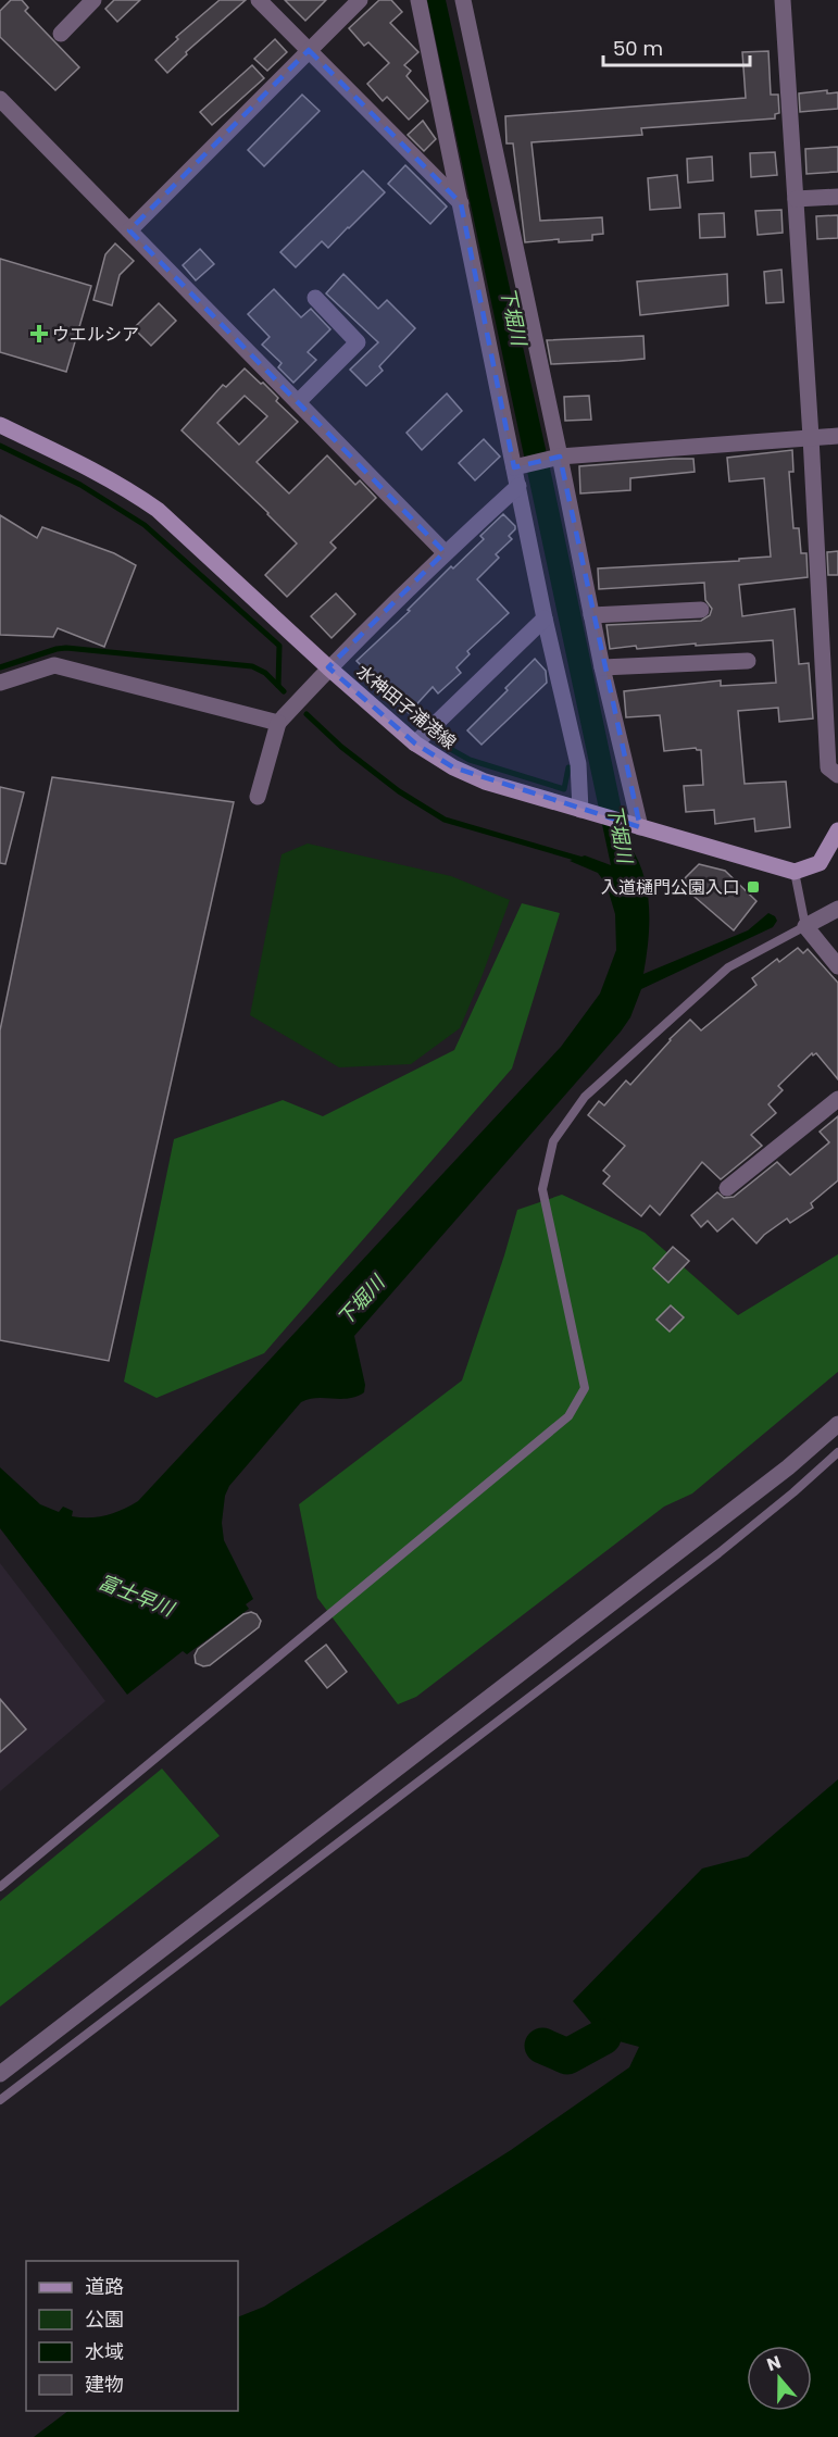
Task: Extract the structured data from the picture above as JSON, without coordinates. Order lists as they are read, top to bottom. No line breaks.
{"streets":{"main road":["水神田子浦港線"]},"water":["下堀川","富士早川"],"places":{"health":["ウエルシア"],"transit":["入道樋門公園入口"]},"legend":["道路","公園","水域","建物"],"scale_bar":"50 m","north":"top"}
